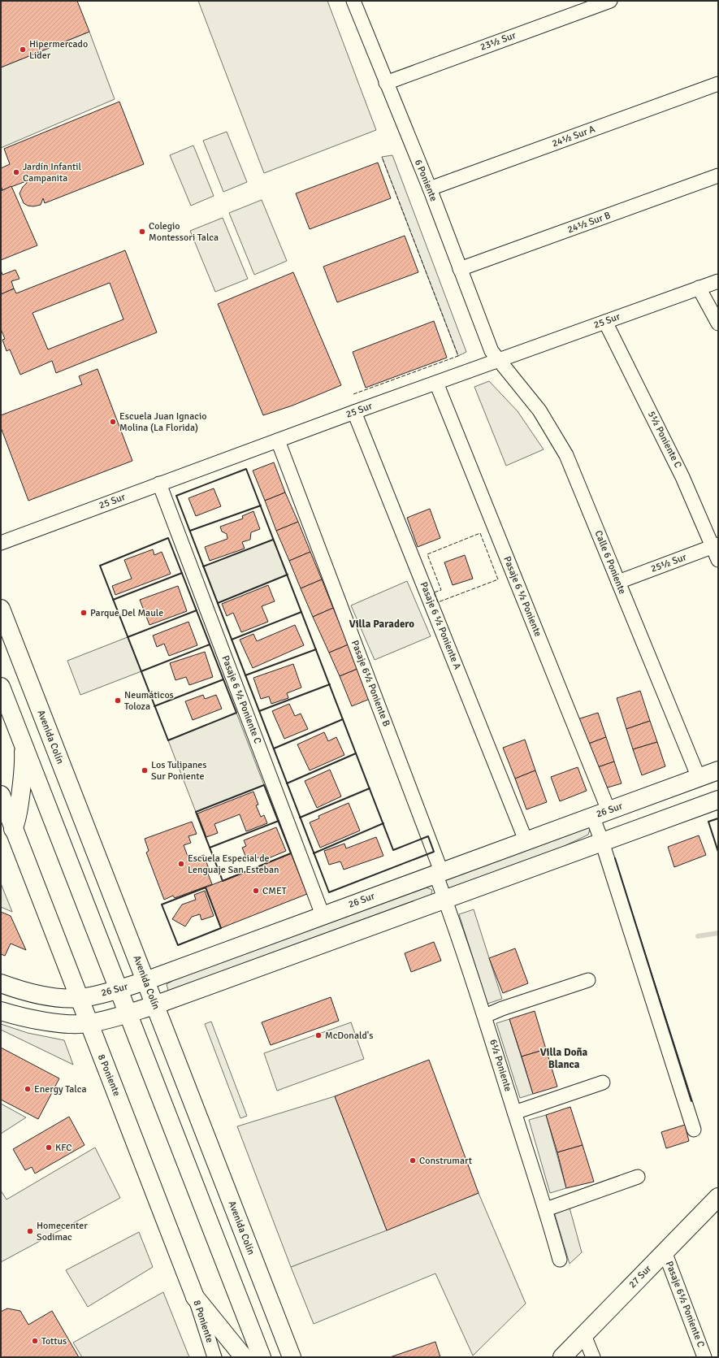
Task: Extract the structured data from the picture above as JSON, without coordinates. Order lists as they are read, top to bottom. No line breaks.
{"streets":{"street":["23½ Sur","24½ Sur A","6 Poniente","24½ Sur B","25 Sur","5½ Poniente C","Calle 6 Poniente","25½ Sur","Pasaje 6 ½ Poniente","Pasaje 6 ½ Poniente A","Pasaje 6½ Poniente B","Pasaje 6 ½ Poniente C","Avenida Colín","26 Sur","6½ Poniente","8 Poniente","27 Sur","Pasaje 6½ Poniente C"]},"crossings":[["23½ Sur","6 Poniente"],["24½ Sur A","6 Poniente"],["6 Poniente","24½ Sur B"],["6 Poniente","25 Sur"],["6 Poniente","Calle 6 Poniente"],["25 Sur","5½ Poniente C"],["25 Sur","Calle 6 Poniente"],["25 Sur","Pasaje 6 ½ Poniente"],["25 Sur","Pasaje 6 ½ Poniente A"],["25 Sur","Pasaje 6½ Poniente B"],["25 Sur","Pasaje 6 ½ Poniente C"],["5½ Poniente C","25½ Sur"],["Calle 6 Poniente","25½ Sur"],["Calle 6 Poniente","26 Sur"],["Pasaje 6 ½ Poniente","26 Sur"],["Pasaje 6 ½ Poniente A","26 Sur"],["Pasaje 6½ Poniente B","26 Sur"],["Pasaje 6½ Poniente B","6½ Poniente"],["Pasaje 6 ½ Poniente C","26 Sur"],["Avenida Colín","26 Sur"],["26 Sur","6½ Poniente"],["26 Sur","8 Poniente"],["27 Sur","Pasaje 6½ Poniente C"]],"districts":["Villa Paradero","Villa Doña Blanca"],"places":["Hipermercado Lider","Jardín Infantil Campanita","Colegio Montessori Talca","Escuela Juan Ignacio Molina (La Florida)","Parque Del Maule","Neumáticos Toloza","Los Tulipanes Sur Poniente","Escuela Especial de Lenguaje San Esteban","CMET","McDonald's","Energy Talca","KFC","Construmart","Homecenter Sodimac","Tottus"]}
